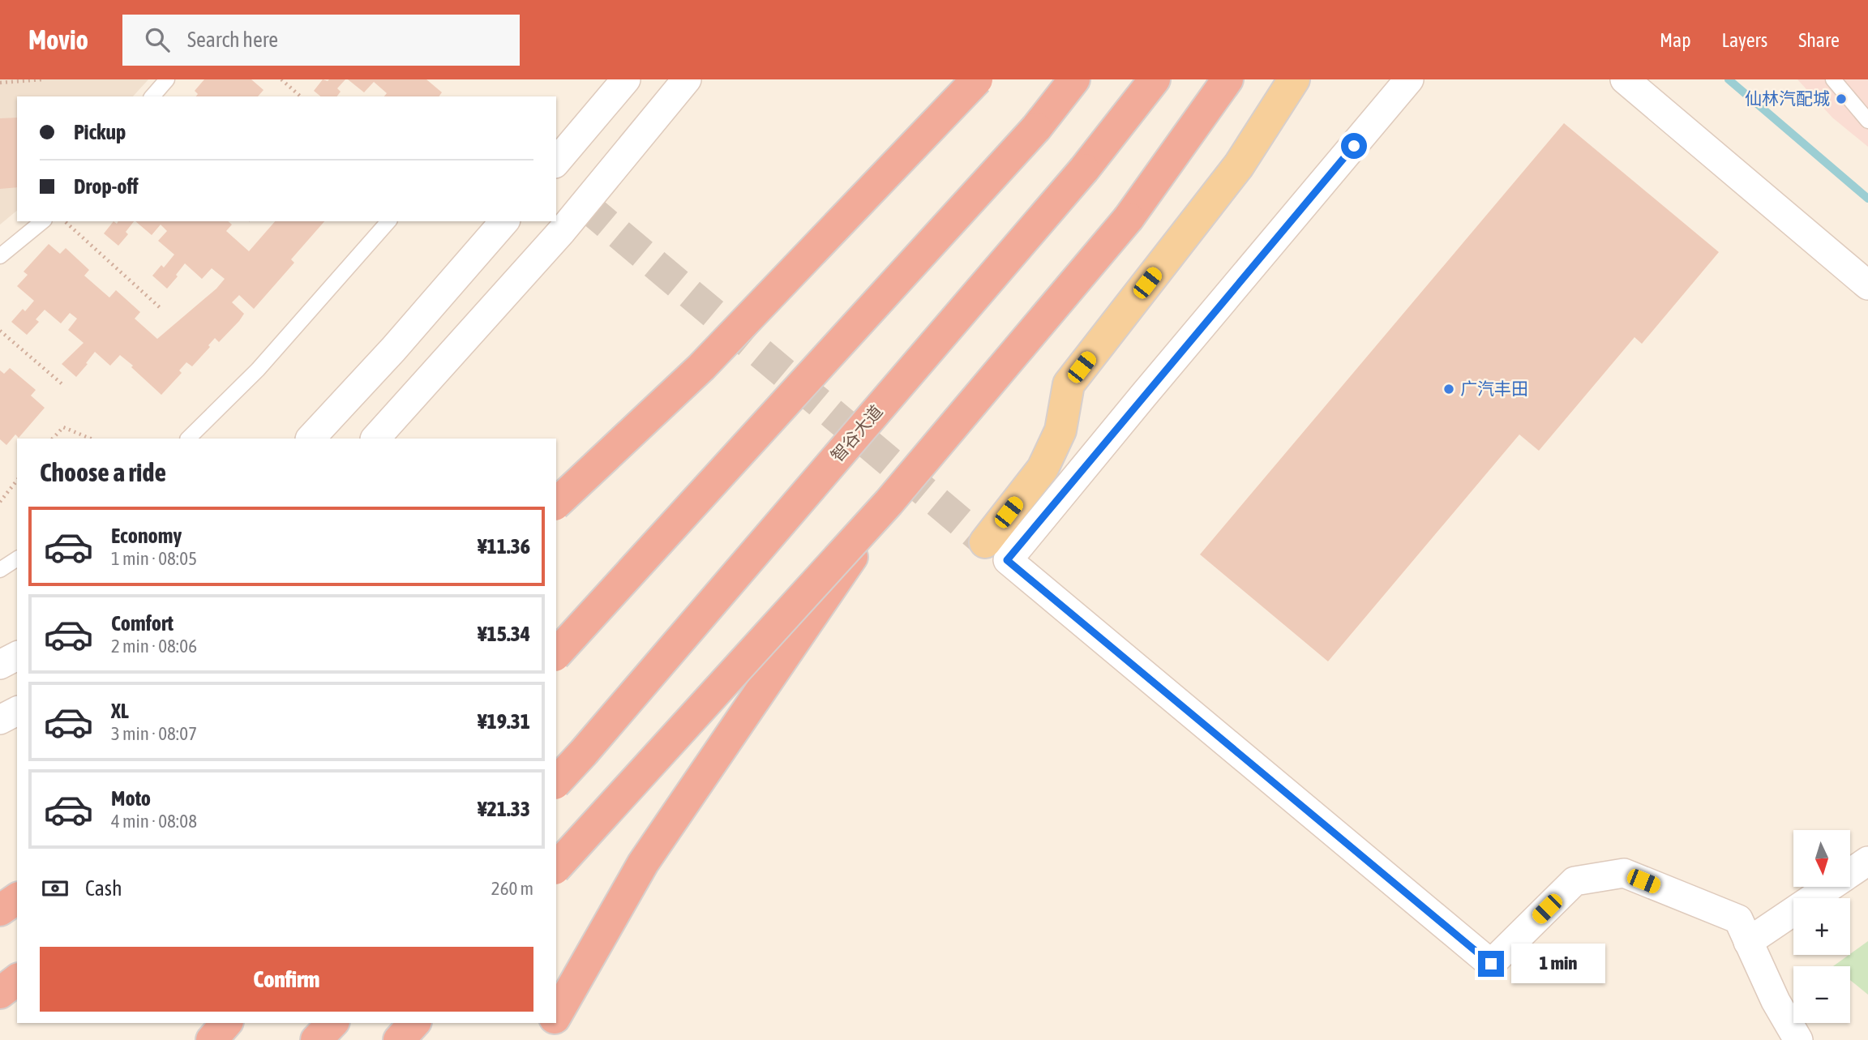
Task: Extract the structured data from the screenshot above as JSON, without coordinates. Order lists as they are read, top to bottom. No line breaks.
{"streets":{"highway":["智谷大道"]},"places":["仙林汽配城","广汽丰田"],"north":"bottom","page":{"header":"Movio","search":"Search here","nav":["Map","Layers","Share"],"banner":["Pickup","Drop-off"],"heading":"Choose a ride","list":[{"name":"Economy","note":"1 min · 08:05","value":"¥11.36"},{"name":"Comfort","note":"2 min · 08:06","value":"¥15.34"},{"name":"XL","note":"3 min · 08:07","value":"¥19.31"},{"name":"Moto","note":"4 min · 08:08","value":"¥21.33"}],"map_buttons":["+","−"],"pay":["Cash","260 m"],"buttons":"Confirm","bubble":"1 min"}}
